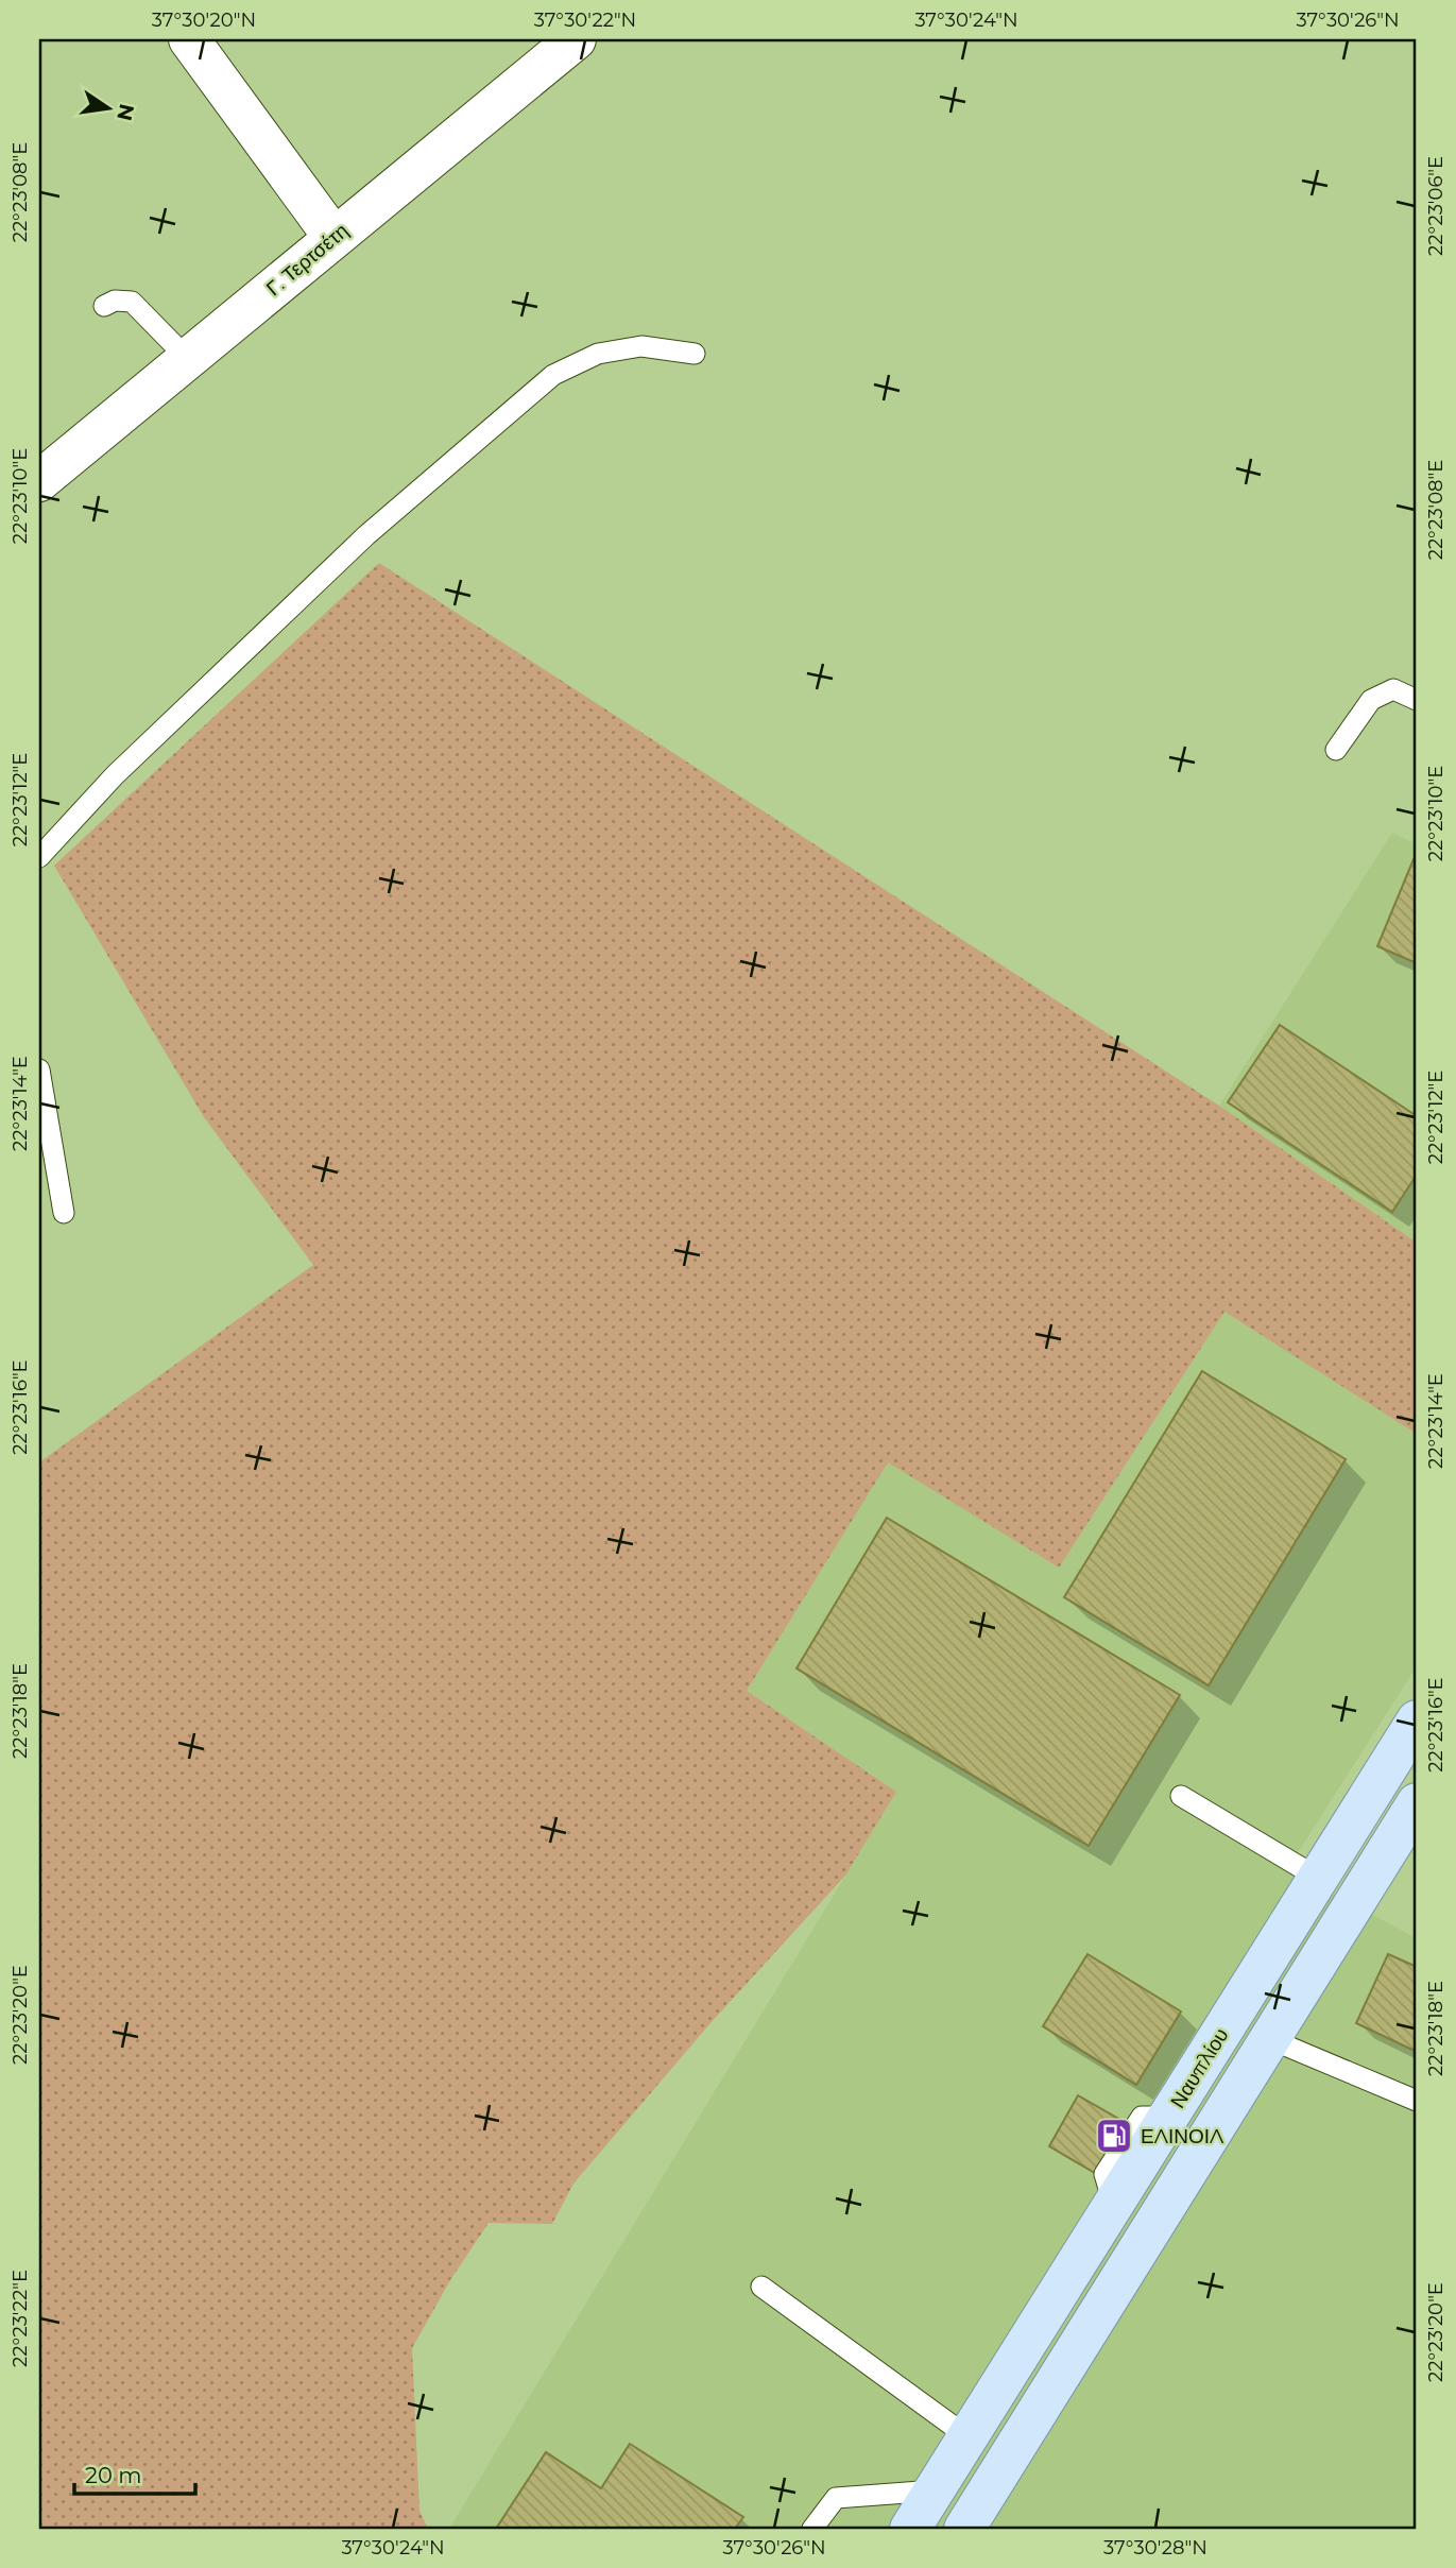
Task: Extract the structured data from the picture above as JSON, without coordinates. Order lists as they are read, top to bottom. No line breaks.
{"streets":{"main road":["Ναυπλίου"],"street":["Γ. Τερτσέτη"]},"places":{"fuel station":["ΕΛΙΝΟΙΛ"]},"scale_bar":"20 m","north":"right","coordinates":["37°30'20\"N","37°30'22\"N","37°30'24\"N","37°30'26\"N","22°23'08\"E","22°23'06\"E","22°23'10\"E","22°23'12\"E","22°23'14\"E","22°23'16\"E","22°23'18\"E","22°23'20\"E","22°23'22\"E","37°30'28\"N"]}
